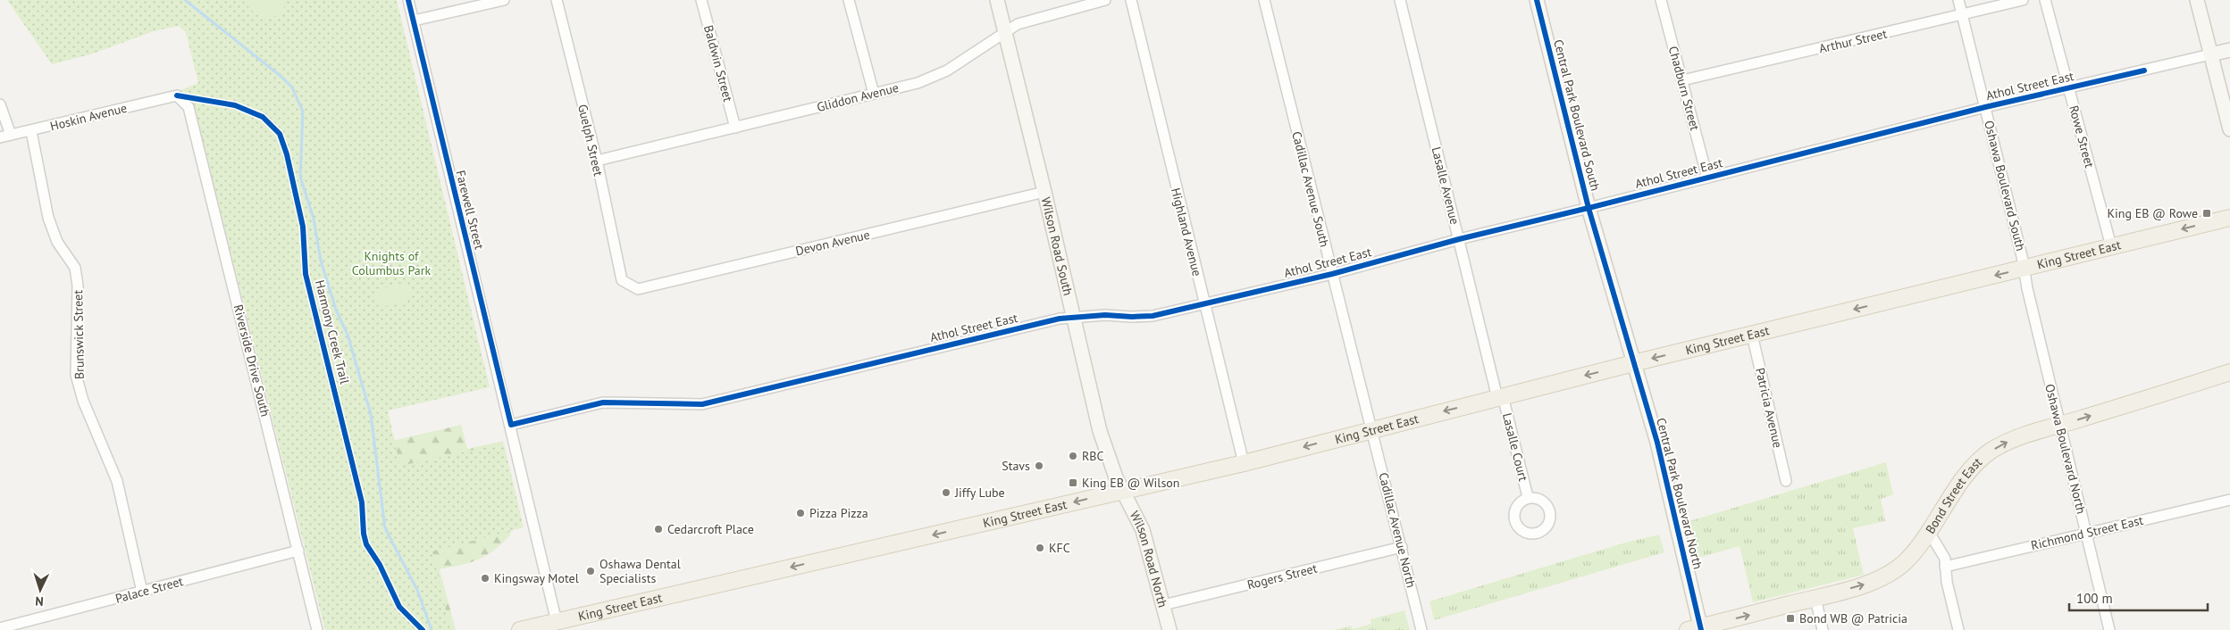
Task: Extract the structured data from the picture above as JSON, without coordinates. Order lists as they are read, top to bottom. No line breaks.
{"streets":{"main road":["Athol Street East","Central Park Boulevard South","Wilson Road South","King Street East","Central Park Boulevard North","Bond Street East","Wilson Road North"],"street":["Arthur Street","Baldwin Street","Chadburn Street","Gliddon Avenue","Hoskin Avenue","Rowe Street","Guelph Street","Lasalle Avenue","Oshawa Boulevard South","Cadillac Avenue South","Farewell Street","Highland Avenue","Devon Avenue","Brunswick Street","Riverside Drive South","Patricia Avenue","Lasalle Court","Oshawa Boulevard North","Cadillac Avenue North","Richmond Street East","Rogers Street","Palace Street"],"cycle path":["Harmony Creek Trail"]},"crossings":[["Arthur Street","Chadburn Street"],["Arthur Street","Oshawa Boulevard South"],["Baldwin Street","Gliddon Avenue"],["Athol Street East","Chadburn Street"],["Athol Street East","Central Park Boulevard South"],["Athol Street East","Rowe Street"],["Athol Street East","Lasalle Avenue"],["Athol Street East","Oshawa Boulevard South"],["Athol Street East","Cadillac Avenue South"],["Athol Street East","Farewell Street"],["Athol Street East","Highland Avenue"],["Athol Street East","Wilson Road South"],["Gliddon Avenue","Guelph Street"],["Gliddon Avenue","Wilson Road South"],["Central Park Boulevard South","King Street East"],["Central Park Boulevard South","Central Park Boulevard North"],["Hoskin Avenue","Brunswick Street"],["Hoskin Avenue","Riverside Drive South"],["Rowe Street","King Street East"],["Guelph Street","Devon Avenue"],["Lasalle Avenue","King Street East"],["Lasalle Avenue","Lasalle Court"],["Oshawa Boulevard South","King Street East"],["Oshawa Boulevard South","Oshawa Boulevard North"],["Cadillac Avenue South","King Street East"],["Cadillac Avenue South","Cadillac Avenue North"],["Farewell Street","King Street East"],["Highland Avenue","King Street East"],["Devon Avenue","Wilson Road South"],["Wilson Road South","King Street East"],["Wilson Road South","Wilson Road North"],["King Street East","Patricia Avenue"],["King Street East","Lasalle Court"],["King Street East","Oshawa Boulevard North"],["King Street East","Central Park Boulevard North"],["King Street East","Cadillac Avenue North"],["King Street East","Wilson Road North"],["Brunswick Street","Palace Street"],["Riverside Drive South","Palace Street"],["Oshawa Boulevard North","Bond Street East"],["Oshawa Boulevard North","Richmond Street East"],["Central Park Boulevard North","Bond Street East"],["Cadillac Avenue North","Rogers Street"],["Wilson Road North","Rogers Street"]],"one_way":["King Street East","Bond Street East"],"parks":["Knights of Columbus Park"],"places":{"transit":["King EB @ Rowe","King EB @ Wilson","Bond WB @ Patricia"],"other":["RBC","Stavs","Jiffy Lube","Pizza Pizza","Cedarcroft Place","KFC","Oshawa Dental Specialists","Kingsway Motel"]},"scale_bar":"100 m","north":"bottom"}
